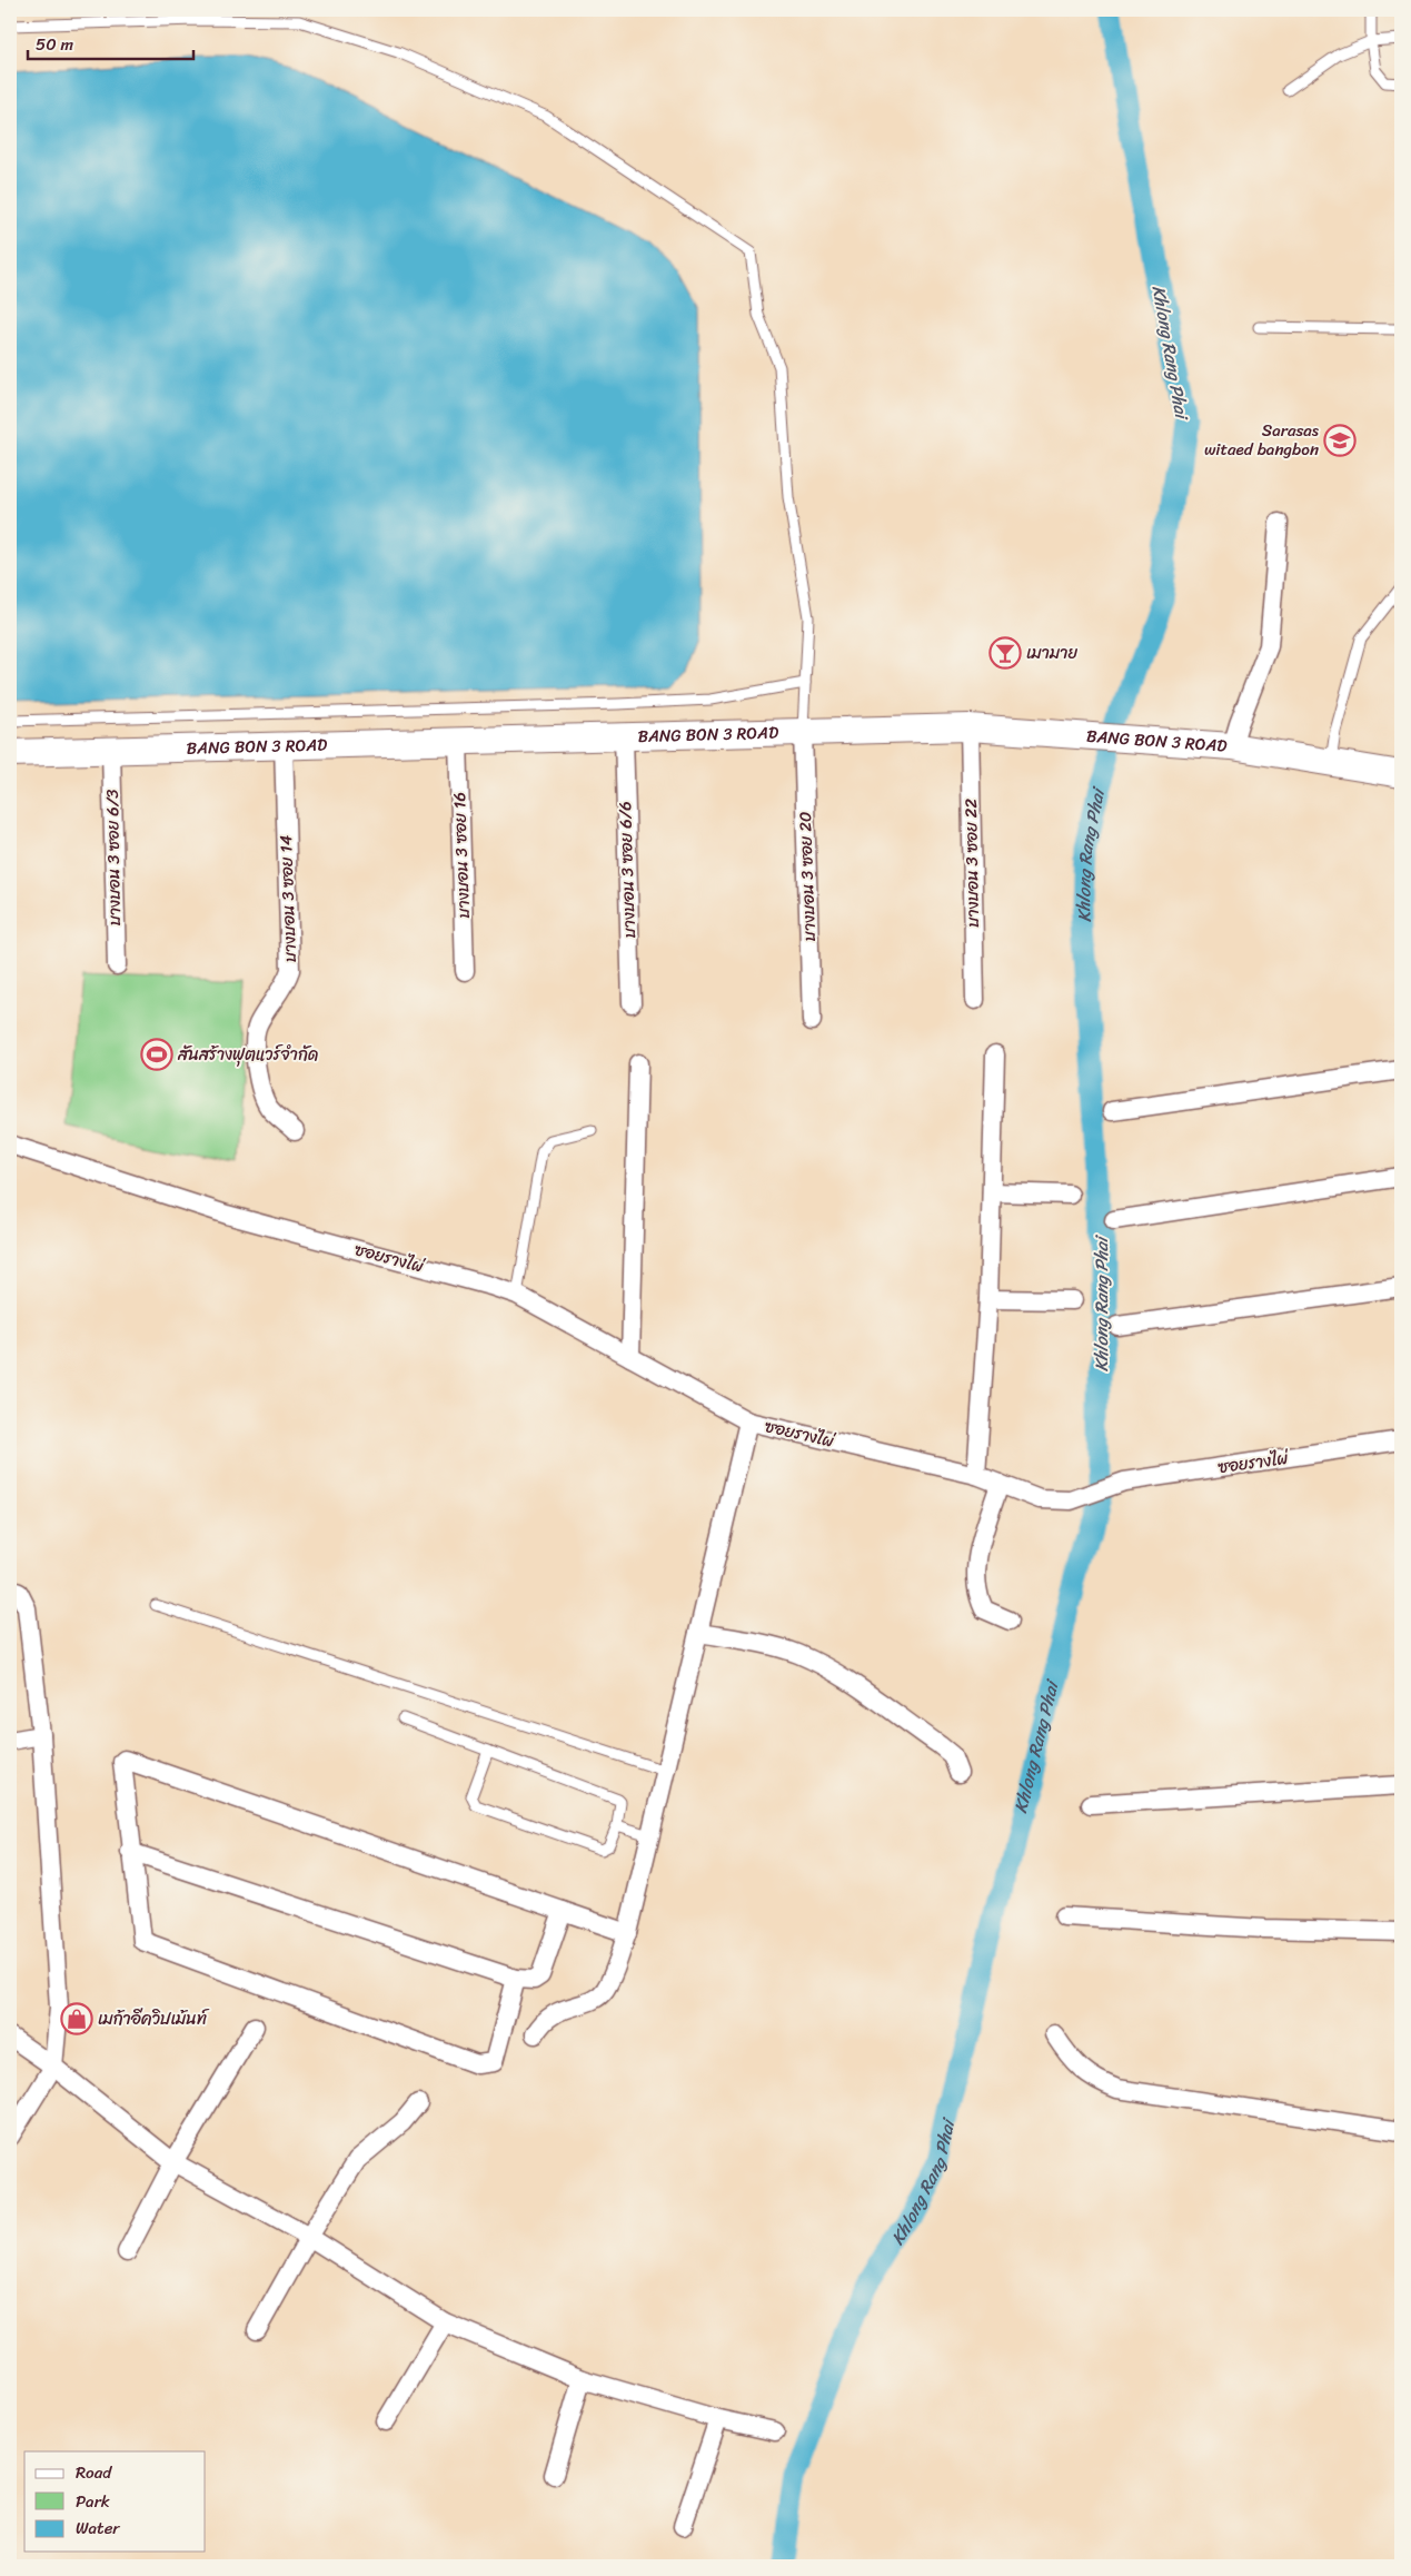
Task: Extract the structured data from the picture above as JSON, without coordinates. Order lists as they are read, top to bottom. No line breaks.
{"streets":{"main road":["BANG BON 3 ROAD"],"street":["บางบอน 3 ซอย 16","บางบอน 3 ซอย 6/3","บางบอน 3 ซอย 22","บางบอน 3 ซอย 6/6","บางบอน 3 ซอย 20","บางบอน 3 ซอย 14","ซอยรางไผ่"]},"crossings":[["BANG BON 3 ROAD","บางบอน 3 ซอย 16"],["BANG BON 3 ROAD","บางบอน 3 ซอย 6/3"],["BANG BON 3 ROAD","บางบอน 3 ซอย 22"],["BANG BON 3 ROAD","บางบอน 3 ซอย 6/6"],["BANG BON 3 ROAD","บางบอน 3 ซอย 20"],["BANG BON 3 ROAD","บางบอน 3 ซอย 14"]],"water":["Khlong Rang Phai"],"places":{"school or university":["Sarasas witaed bangbon"],"bar":["เมามาย"],"sports":["สันสร้างฟุตแวร์จำกัด"],"shop":["เมก้าอีควิปเม้นท์"]},"legend":["Road","Park","Water"],"scale_bar":"50 m"}
